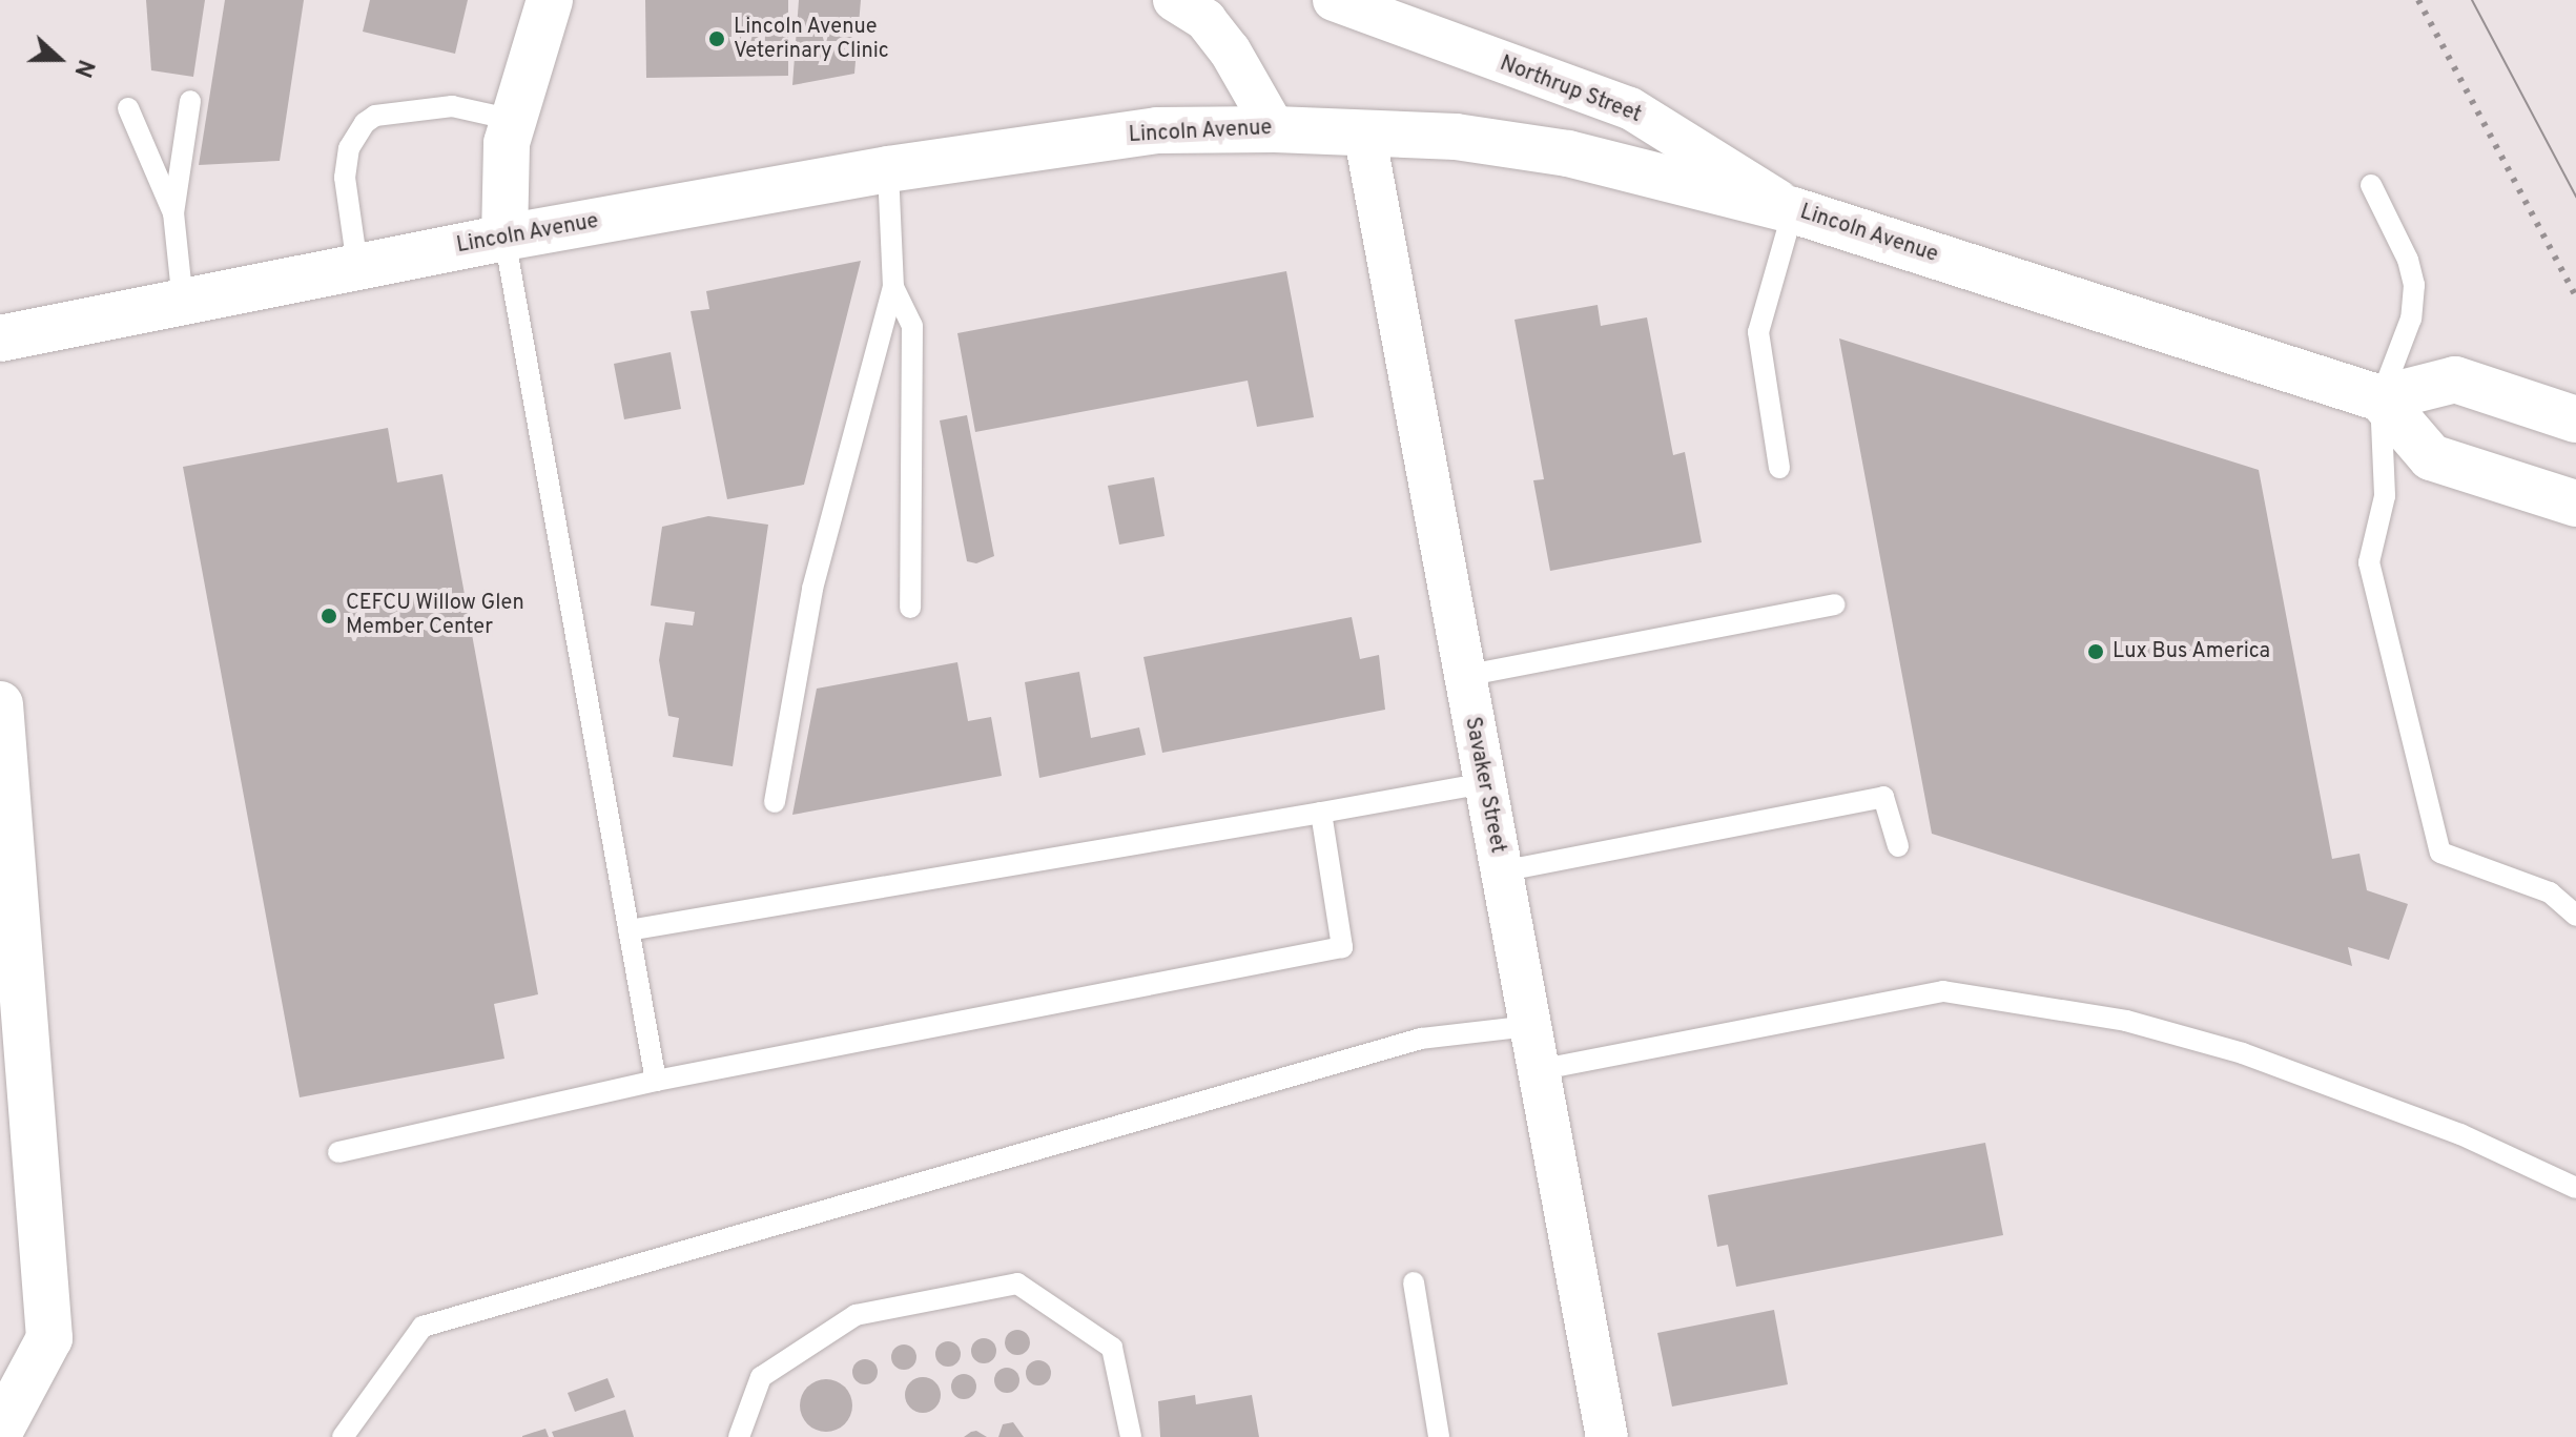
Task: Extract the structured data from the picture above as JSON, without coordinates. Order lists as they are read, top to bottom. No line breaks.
{"streets":{"main road":["Lincoln Avenue"],"street":["Northrup Street","Savaker Street"]},"crossings":[["Northrup Street","Lincoln Avenue"],["Lincoln Avenue","Savaker Street"]],"places":["Lincoln Avenue Veterinary Clinic","CEFCU Willow Glen Member Center","Lux Bus America"],"north":"right"}
